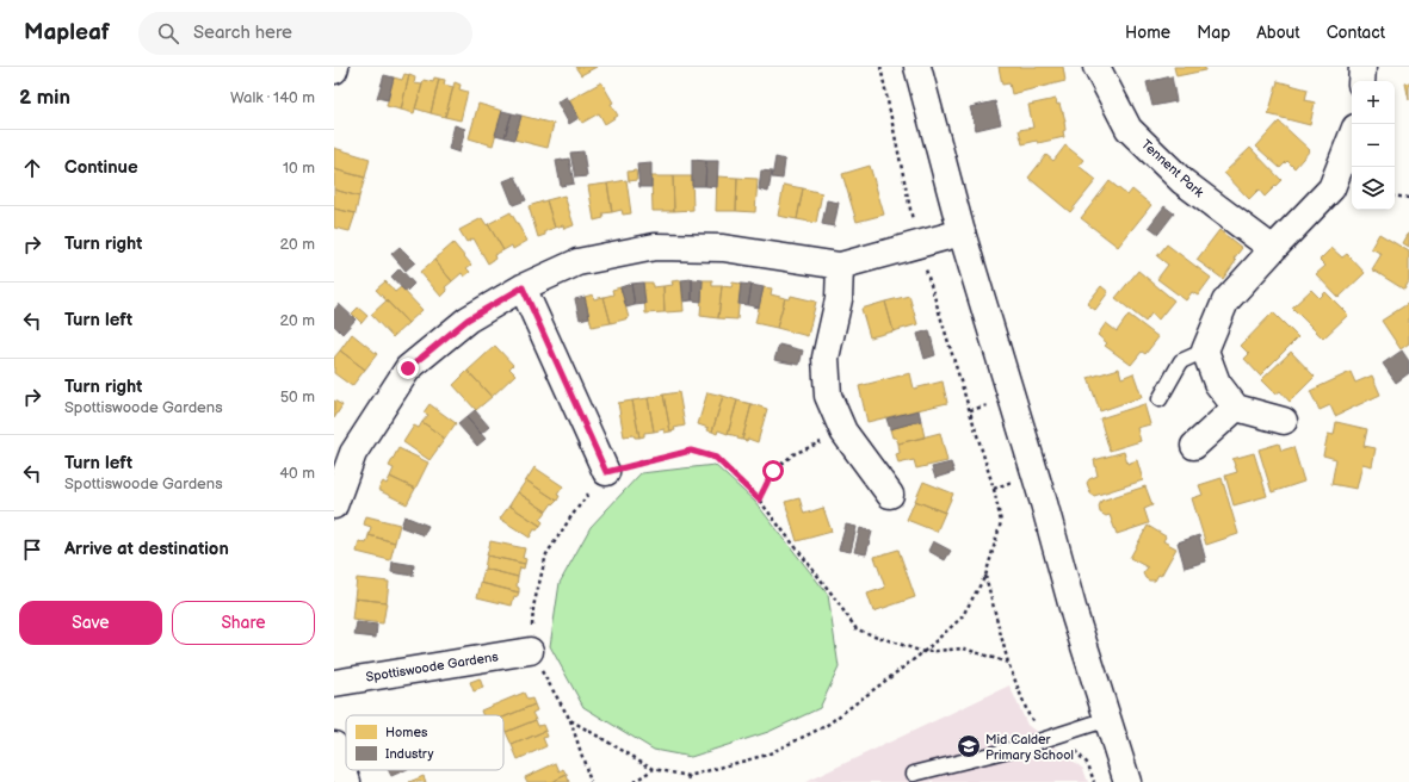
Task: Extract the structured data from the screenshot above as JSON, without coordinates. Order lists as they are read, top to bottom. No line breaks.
{"streets":{"street":["Tennent Park","Spottiswoode Gardens"]},"places":{"school or university":["Mid Calder Primary School"]},"legend":["Homes","Industry"],"page":{"header":"Mapleaf","search":"Search here","nav":["Home","Map","About","Contact"],"heading":["2 min","Walk · 140 m"],"map_buttons":["+","−"],"list":[["Continue","10 m"],["Turn right","20 m"],["Turn left","20 m"],["Turn right","Spottiswoode Gardens","50 m"],["Turn left","Spottiswoode Gardens","40 m"],"Arrive at destination"],"buttons":["Save","Share"]}}
